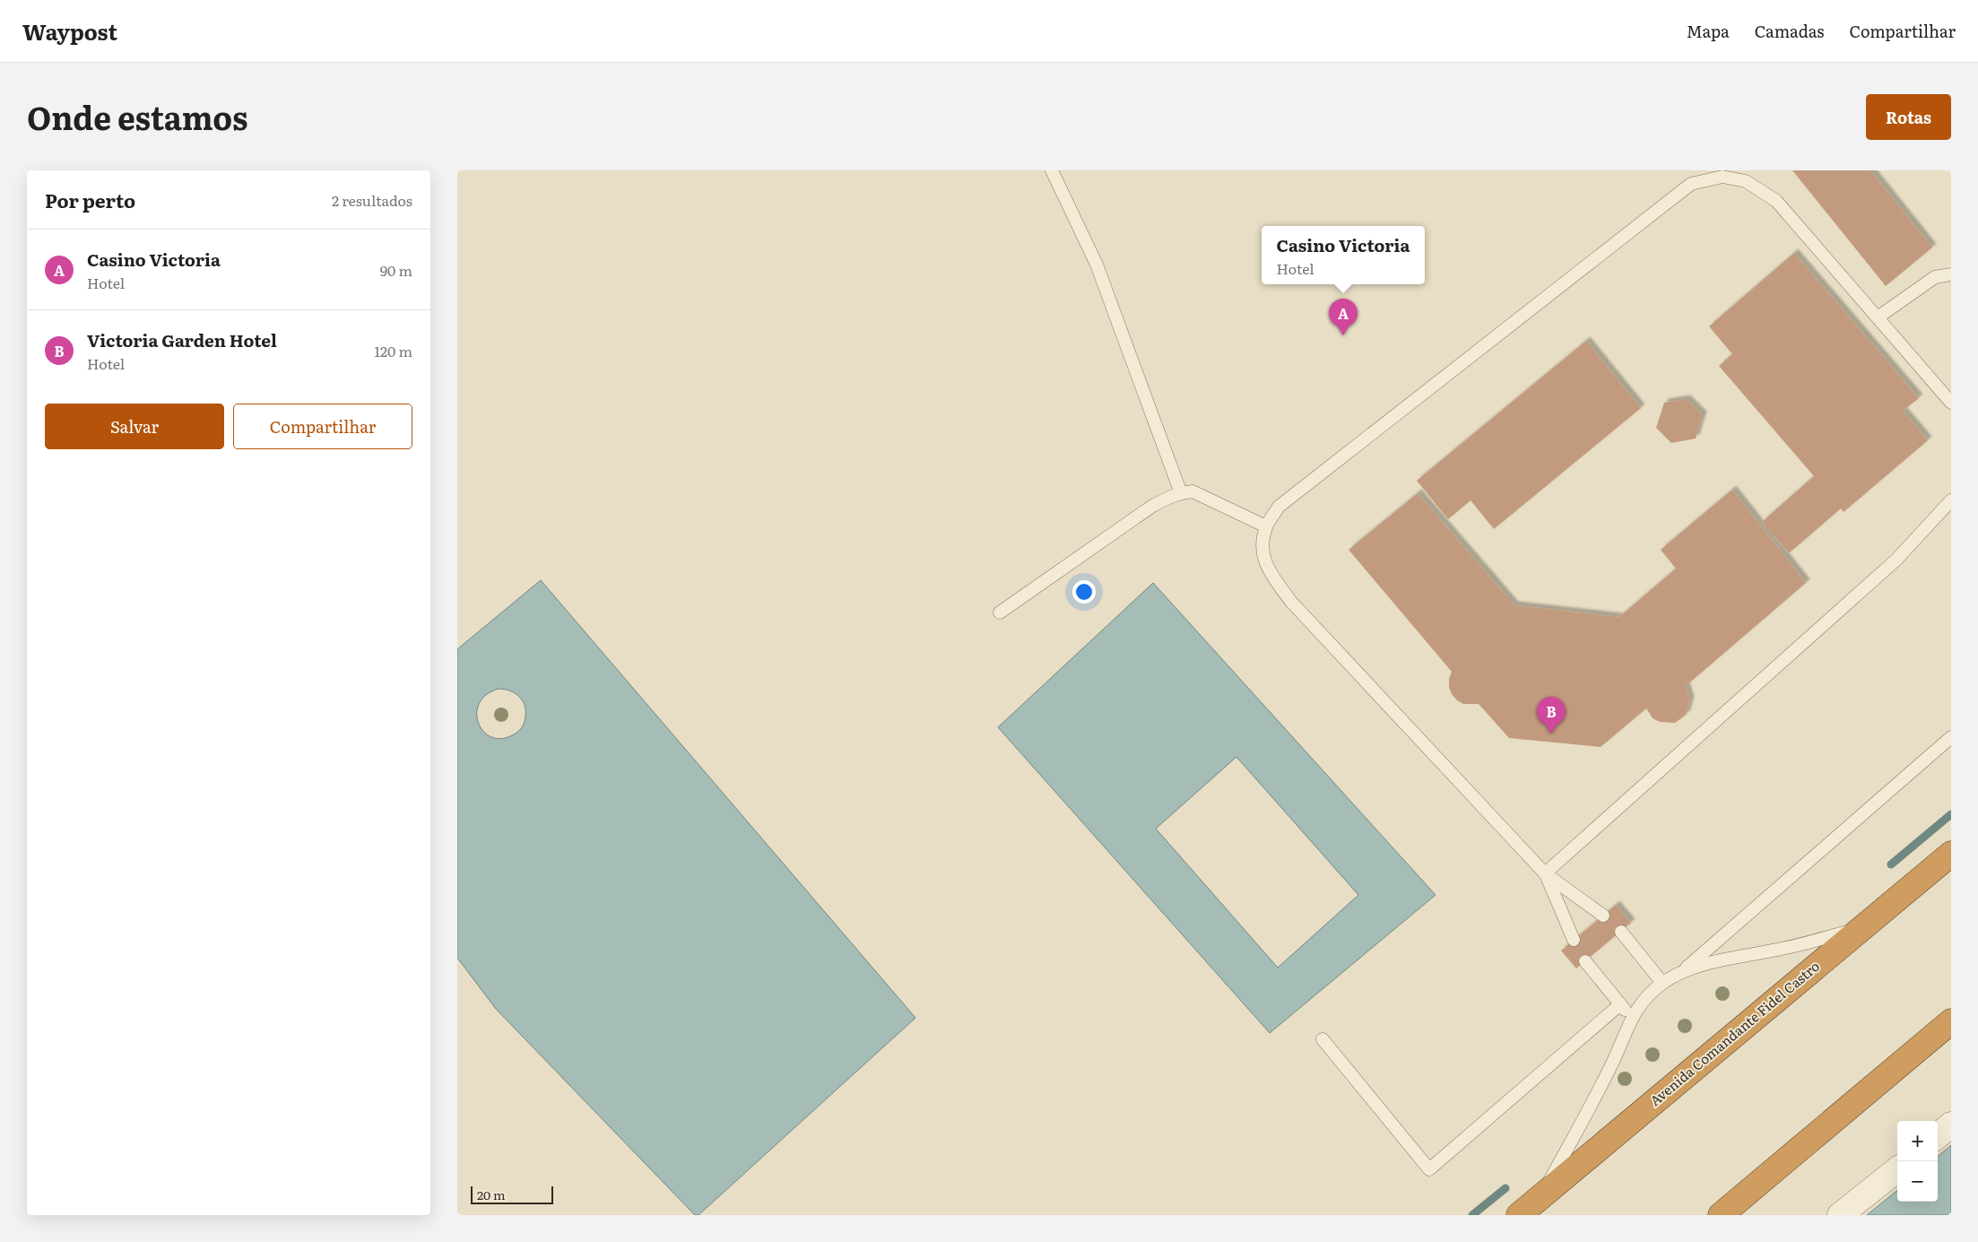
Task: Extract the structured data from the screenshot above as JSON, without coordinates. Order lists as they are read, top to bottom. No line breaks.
{"streets":{"highway":["Avenida Comandante Fidel Castro"]},"scale_bar":"20 m","page":{"header":"Waypost","nav":["Mapa","Camadas","Compartilhar"],"title":"Onde estamos","buttons":["Rotas",["Salvar","Compartilhar"]],"heading":["Por perto","2 resultados"],"popup":["Casino Victoria","Hotel"],"list":[{"mark":"A","name":"Casino Victoria","note":"Hotel","value":"90 m"},{"mark":"B","name":"Victoria Garden Hotel","note":"Hotel","value":"120 m"}],"pins":["A","B"],"map_buttons":["+","−"],"scale":"20 m"}}
